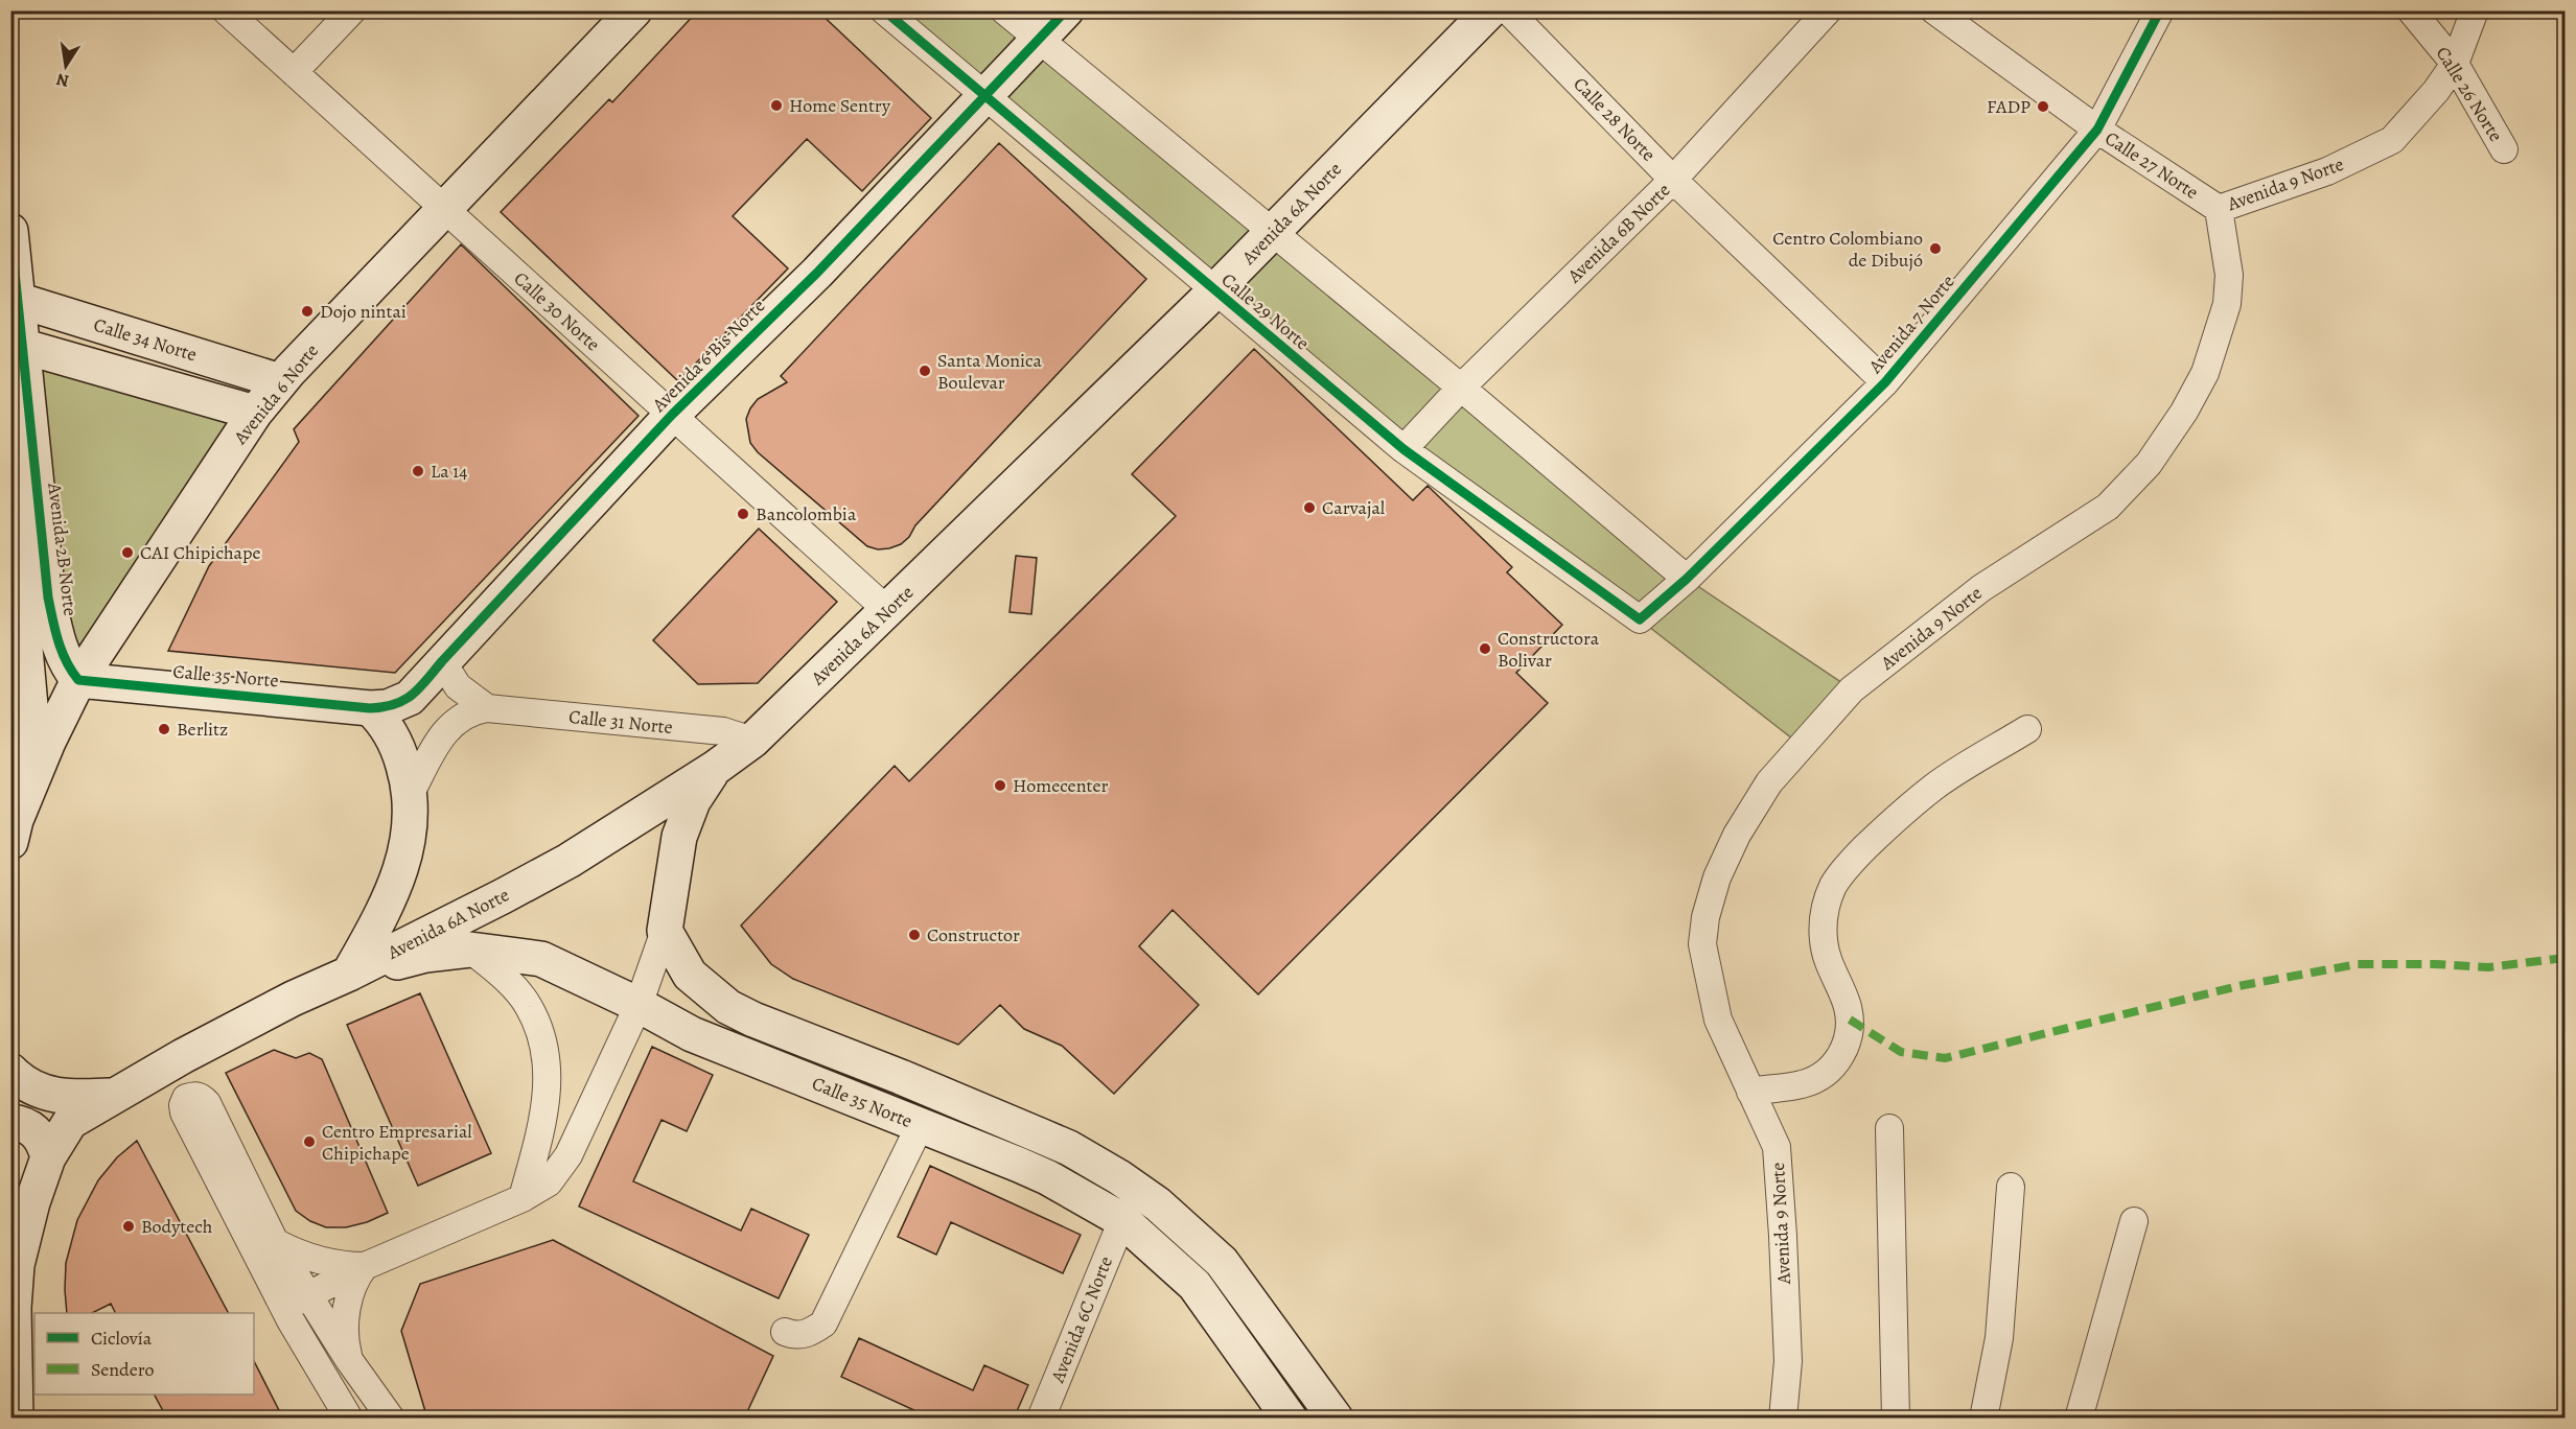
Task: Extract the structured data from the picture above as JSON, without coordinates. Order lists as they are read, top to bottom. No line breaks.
{"streets":{"street":["Calle 26 Norte","Calle 28 Norte","Calle 27 Norte","Avenida 9 Norte","Avenida 6A Norte","Avenida 6B Norte","Calle 30 Norte","Calle 29 Norte","Avenida 7 Norte","Calle 34 Norte","Avenida 6 Bis Norte","Avenida 6 Norte","Avenida 2B Norte","Calle 35 Norte","Calle 31 Norte","Avenida 6C Norte"]},"crossings":[["Calle 26 Norte","Avenida 9 Norte"],["Calle 28 Norte","Avenida 6B Norte"],["Calle 28 Norte","Avenida 7 Norte"],["Calle 27 Norte","Avenida 9 Norte"],["Calle 27 Norte","Avenida 7 Norte"],["Avenida 6A Norte","Calle 30 Norte"],["Avenida 6A Norte","Calle 29 Norte"],["Avenida 6A Norte","Calle 35 Norte"],["Avenida 6A Norte","Calle 31 Norte"],["Avenida 6B Norte","Calle 29 Norte"],["Calle 30 Norte","Avenida 6 Bis Norte"],["Calle 30 Norte","Avenida 6 Norte"],["Calle 29 Norte","Avenida 7 Norte"],["Calle 29 Norte","Avenida 6 Bis Norte"],["Calle 34 Norte","Avenida 6 Norte"],["Calle 34 Norte","Avenida 2B Norte"],["Avenida 6 Bis Norte","Calle 35 Norte"],["Avenida 6 Norte","Avenida 2B Norte"],["Avenida 6 Norte","Calle 35 Norte"],["Avenida 2B Norte","Calle 35 Norte"],["Calle 35 Norte","Avenida 6C Norte"]],"places":["Home Sentry","FADP","Centro Colombiano de Dibujó","Dojo nintai","Santa Monica Boulevar","La 14","Carvajal","Bancolombia","CAI Chipichape","Constructora Bolivar","Berlitz","Homecenter","Constructor","Centro Empresarial Chipichape","Bodytech"],"legend":["Ciclovía","Sendero"],"north":"bottom"}
